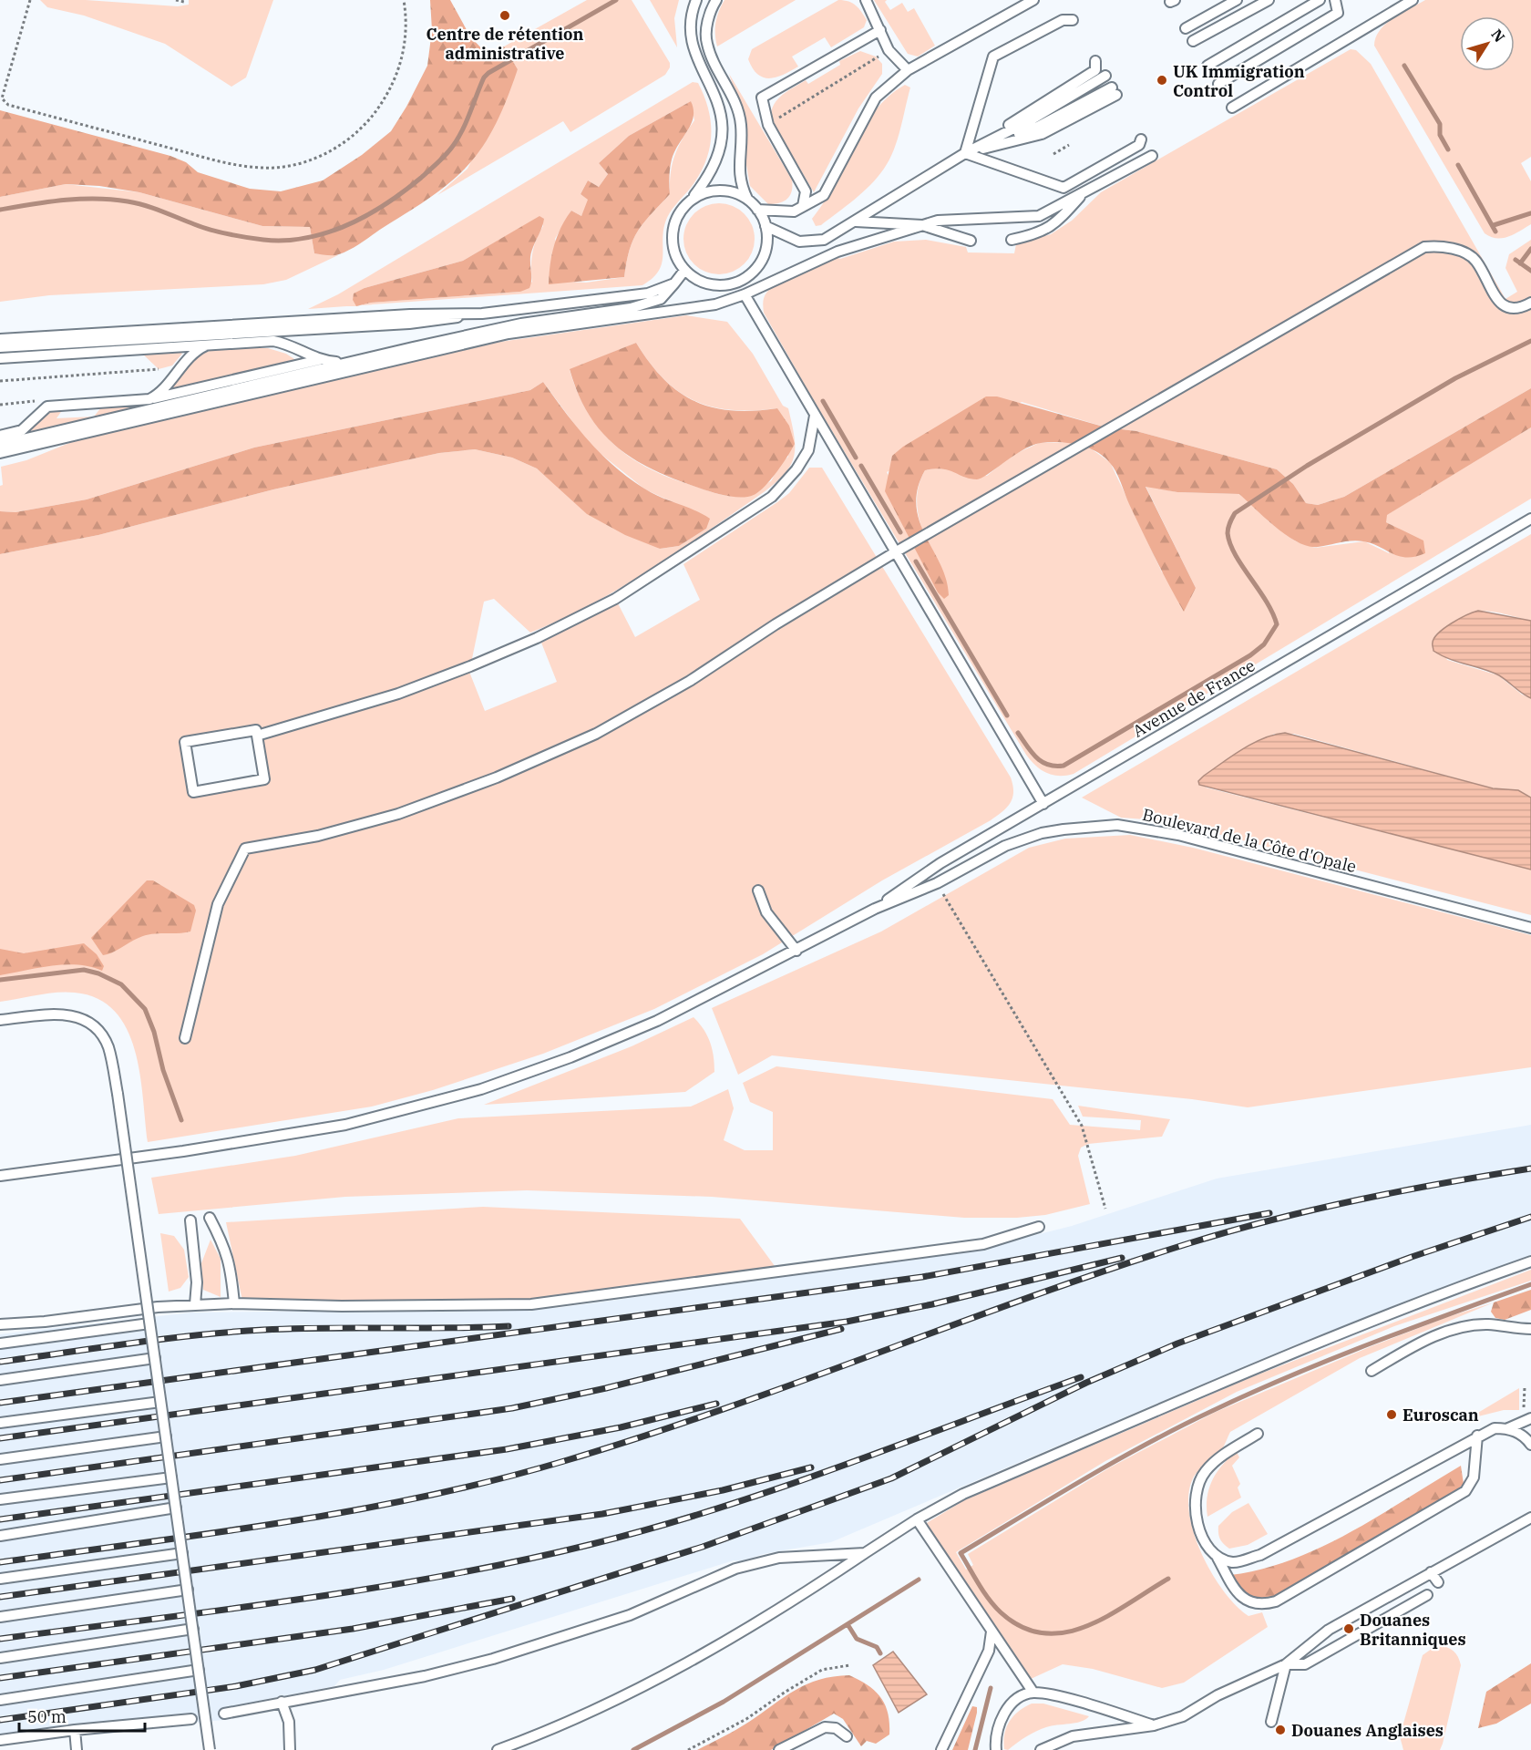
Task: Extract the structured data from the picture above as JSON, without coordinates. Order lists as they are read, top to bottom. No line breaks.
{"streets":{"lane":["Avenue de France","Boulevard de la Côte d'Opale"]},"crossings":[["Avenue de France","Boulevard de la Côte d'Opale"]],"places":["Centre de rétention administrative","UK Immigration Control","Euroscan","Douanes Britanniques","Douanes Anglaises"],"scale_bar":"50 m","north":"top right"}
